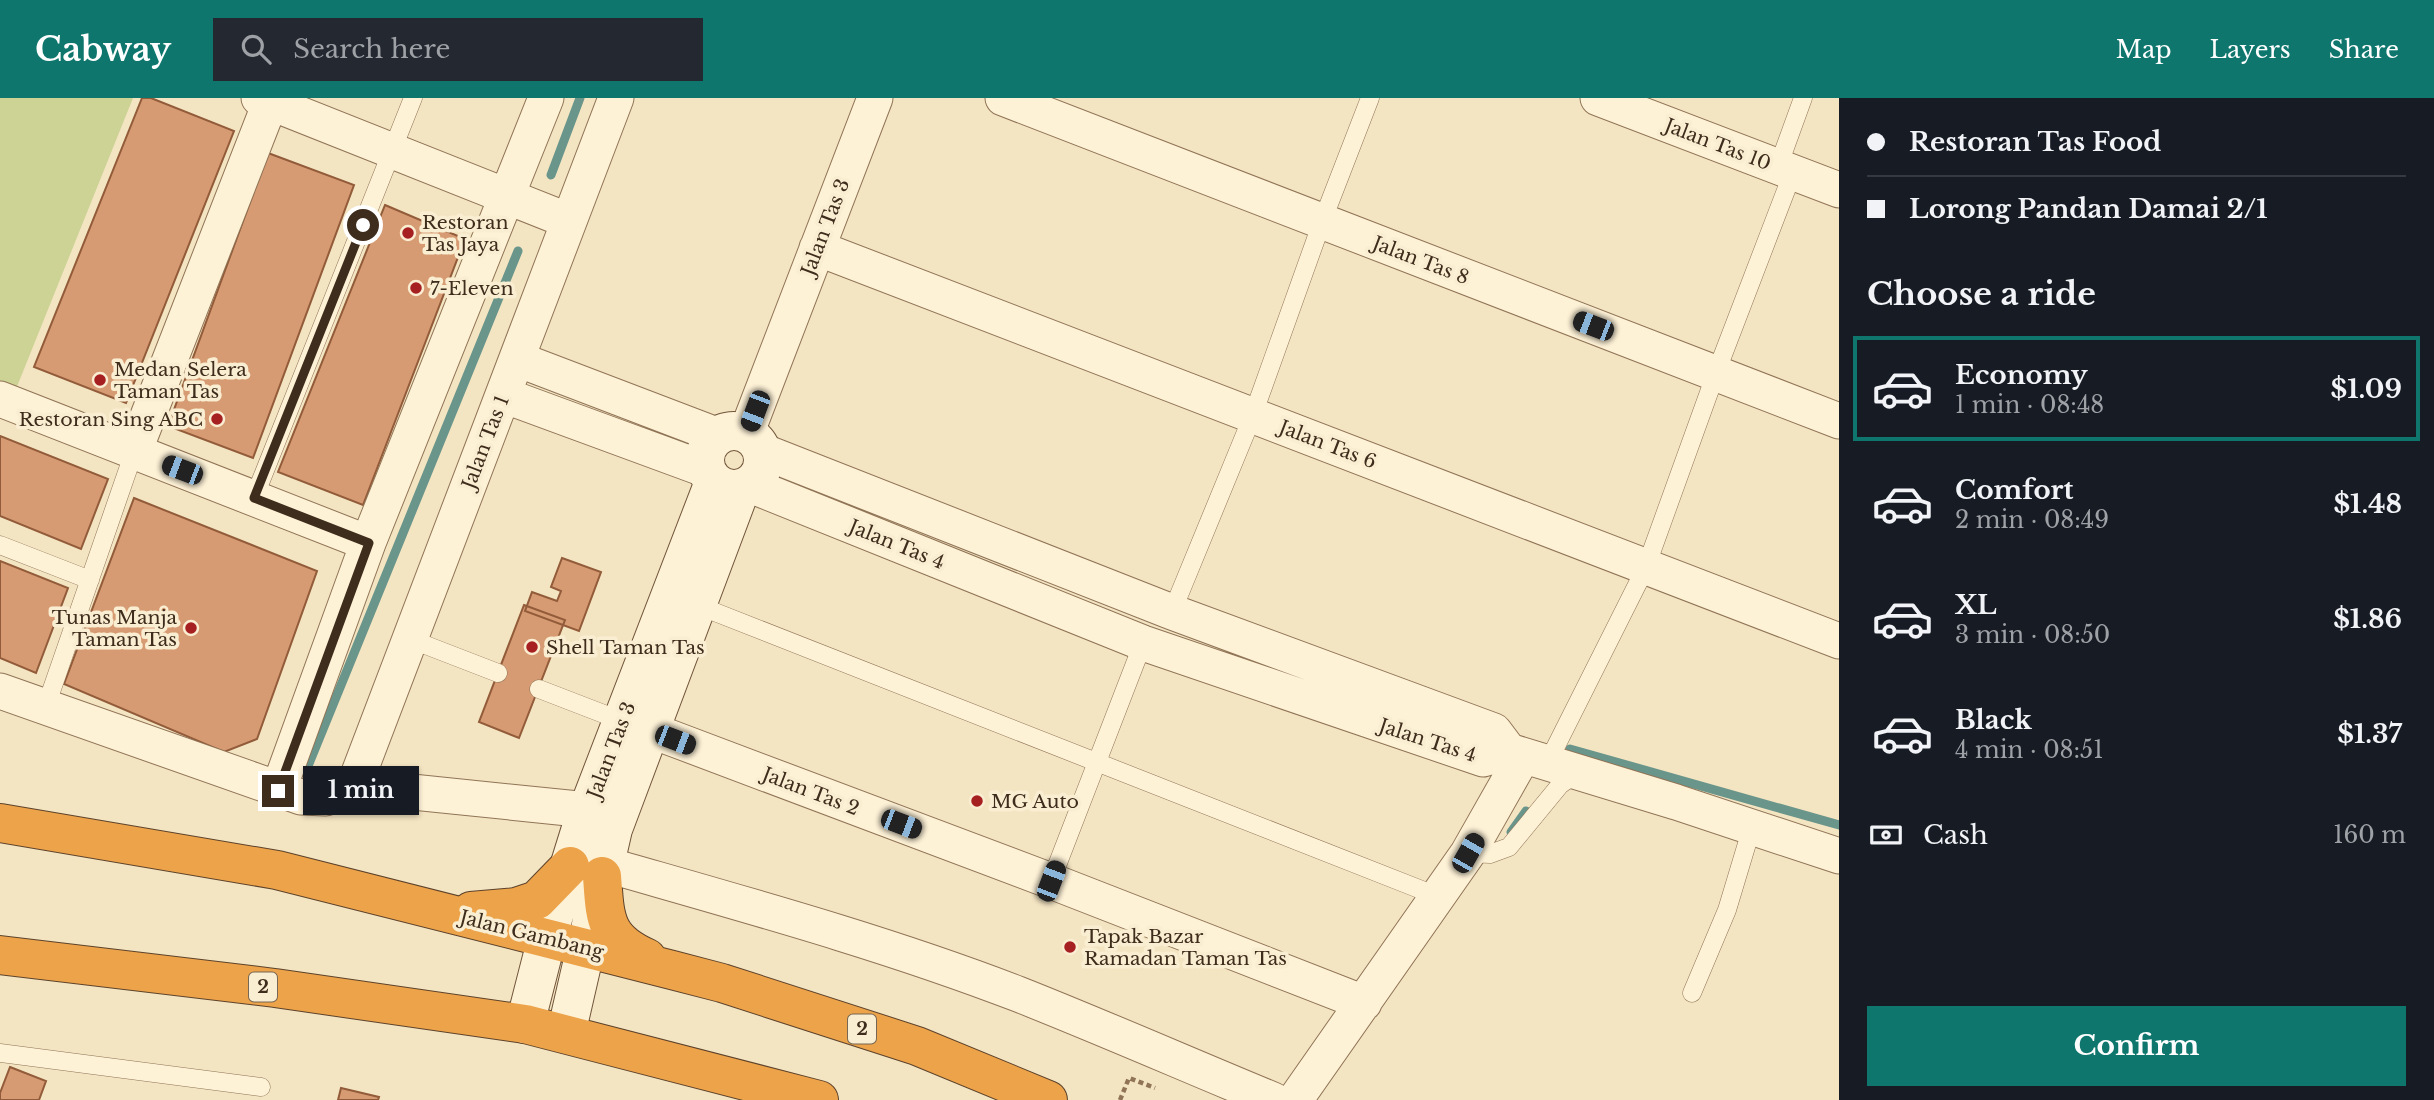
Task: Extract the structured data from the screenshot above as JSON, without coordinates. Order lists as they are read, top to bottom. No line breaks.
{"streets":{"highway":["Jalan Gambang","2"],"street":["Jalan Tas 10","Jalan Tas 3","Jalan Tas 8","Jalan Tas 1","Jalan Tas 6","Jalan Tas 4","Jalan Tas 2"]},"crossings":[["Jalan Tas 3","Jalan Tas 6"],["Jalan Tas 3","Jalan Tas 4"],["Jalan Tas 3","Jalan Tas 2"],["Jalan Tas 3","Jalan Gambang"],["Jalan Tas 3","2"],["Jalan Tas 1","Jalan Tas 4"]],"places":["Restoran Tas Jaya","7-Eleven","Medan Selera Taman Tas","Restoran Sing ABC","Tunas Manja Taman Tas","Shell Taman Tas","MG Auto","Tapak Bazar Ramadan Taman Tas"],"page":{"header":"Cabway","search":"Search here","nav":["Map","Layers","Share"],"banner":["Restoran Tas Food","Lorong Pandan Damai 2/1"],"heading":"Choose a ride","list":[{"name":"Economy","note":"1 min · 08:48","value":"$1.09"},{"name":"Comfort","note":"2 min · 08:49","value":"$1.48"},{"name":"XL","note":"3 min · 08:50","value":"$1.86"},{"name":"Black","note":"4 min · 08:51","value":"$1.37"}],"bubble":"1 min","pay":["Cash","160 m"],"buttons":"Confirm"}}
